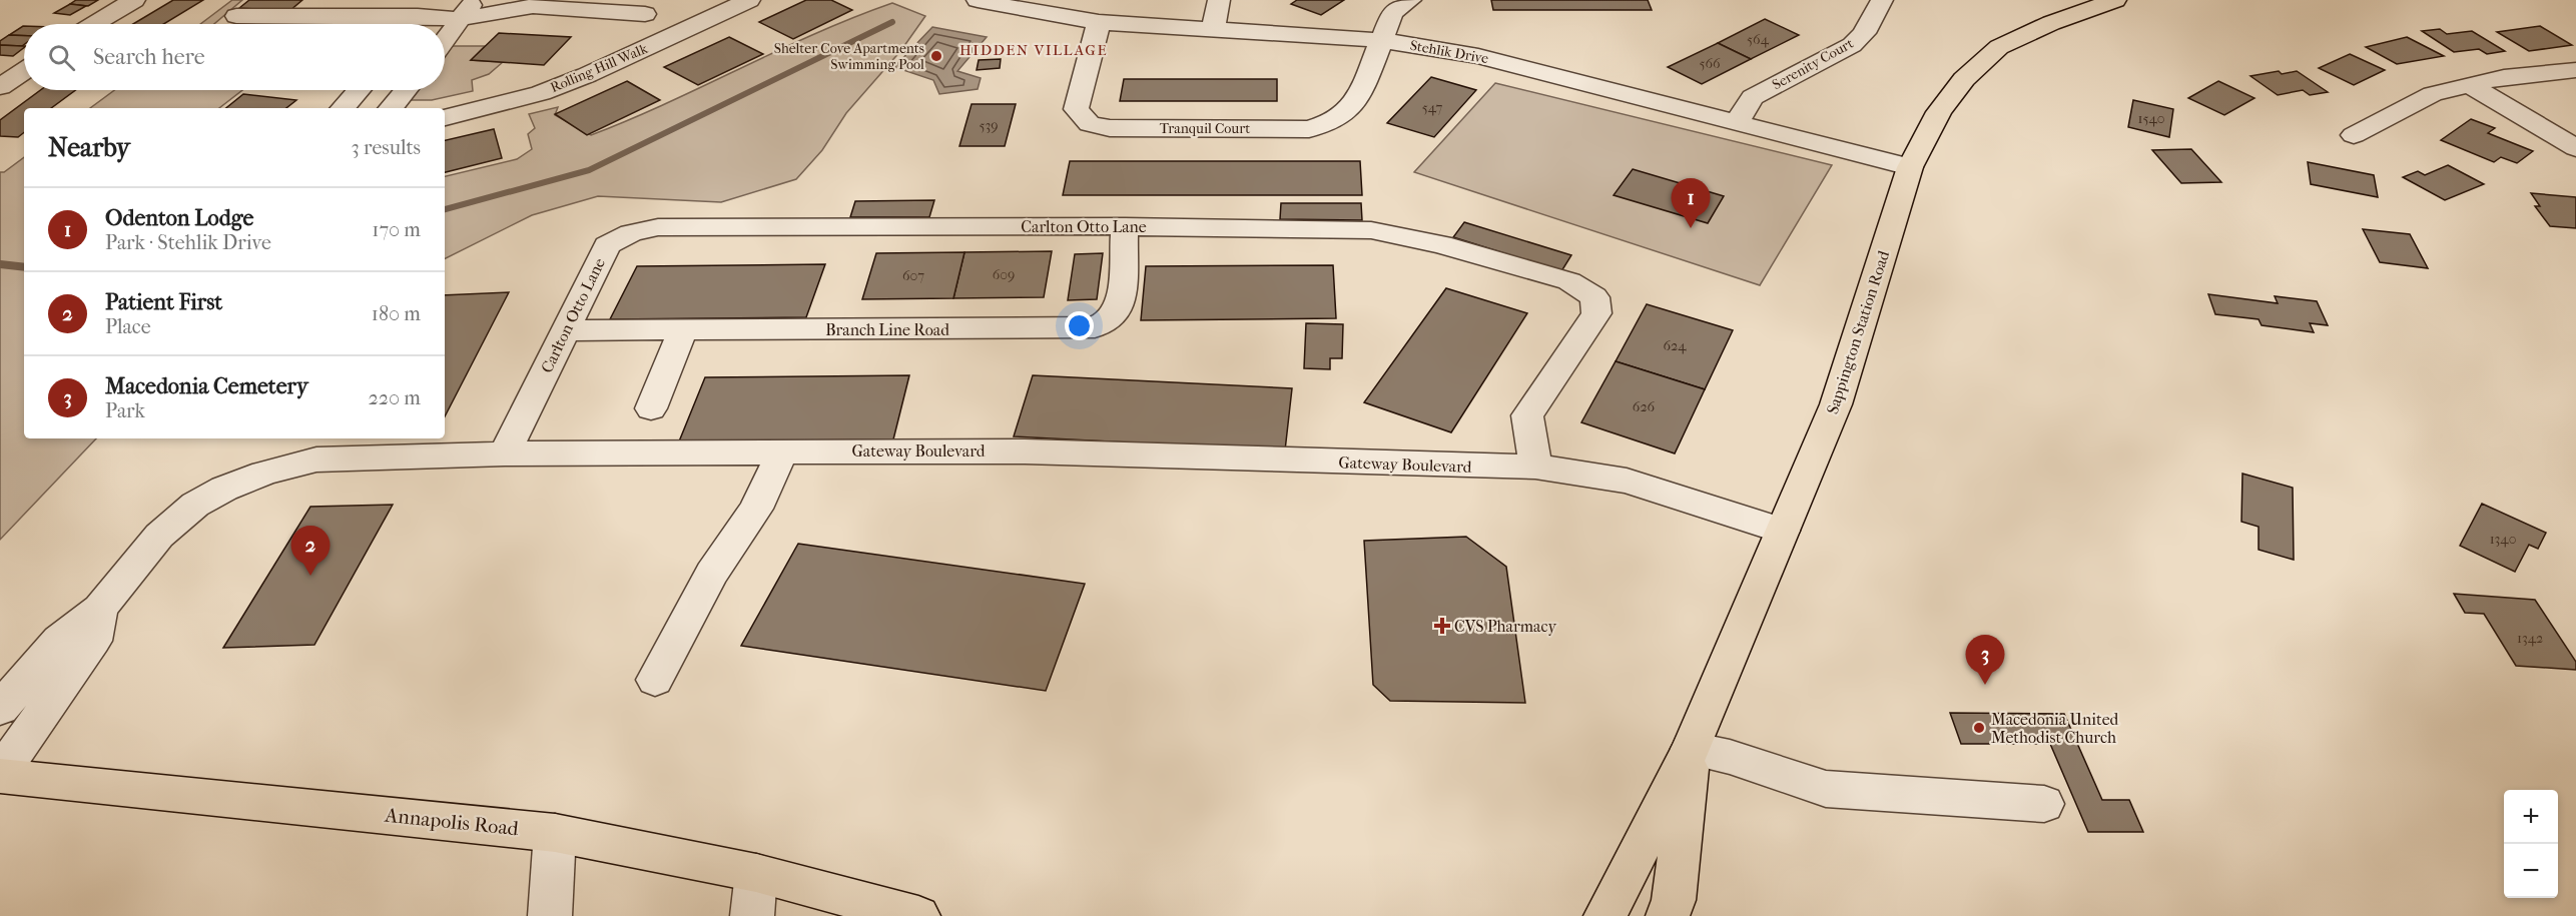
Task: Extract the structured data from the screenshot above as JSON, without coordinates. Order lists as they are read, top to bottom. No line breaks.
{"streets":{"main road":["Sappington Station Road","Annapolis Road"],"street":["Stehlik Drive","Serenity Court","Rolling Hill Walk","Tranquil Court","Carlton Otto Lane","Branch Line Road","Gateway Boulevard"]},"crossings":[["Stehlik Drive","Serenity Court"],["Stehlik Drive","Tranquil Court"],["Stehlik Drive","Sappington Station Road"],["Carlton Otto Lane","Branch Line Road"],["Carlton Otto Lane","Gateway Boulevard"],["Sappington Station Road","Gateway Boulevard"],["Gateway Boulevard","Annapolis Road"]],"districts":["HIDDEN VILLAGE"],"places":{"other":["Shelter Cove Apartments Swimming Pool","Macedonia United Methodist Church"],"health":["CVS Pharmacy"]},"house_numbers":["564","566","547","1540","539","609","607","624","626","1340","1342"],"page":{"search":"Search here","heading":["Nearby","3 results"],"pins":["1","2","3"],"list":[{"mark":"1","name":"Odenton Lodge","note":"Park · Stehlik Drive","value":"170 m"},{"mark":"2","name":"Patient First","note":"Place","value":"180 m"},{"mark":"3","name":"Macedonia Cemetery","note":"Park","value":"220 m"}],"map_buttons":["+","−"]}}
